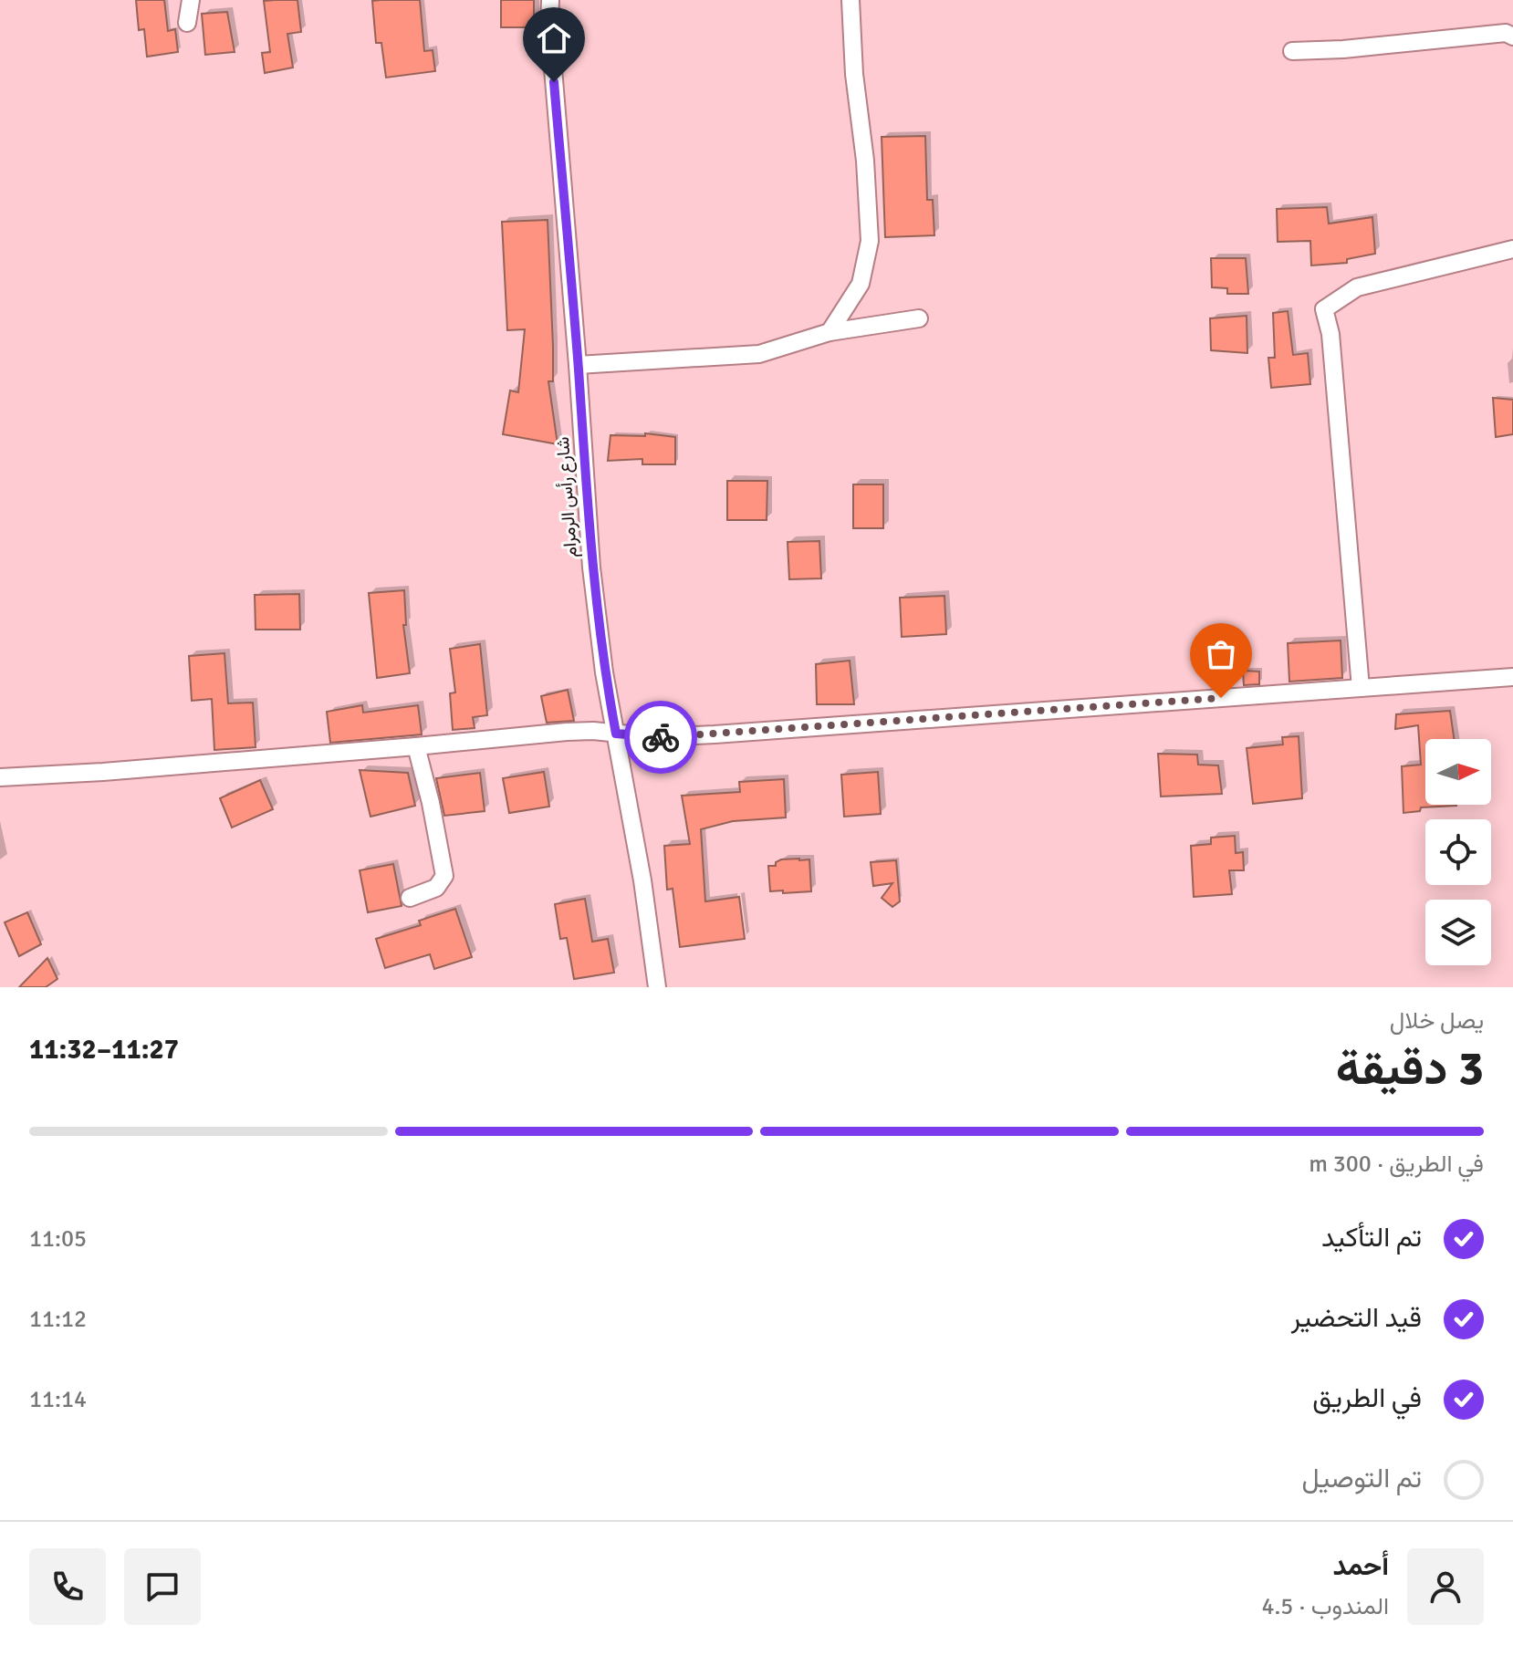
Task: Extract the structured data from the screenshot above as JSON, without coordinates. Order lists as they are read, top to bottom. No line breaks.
{"streets":{"street":["شارع رأس الرمرام"]},"north":"right","page":{"heading":["3 دقيقة","يصل خلال","11:27–11:32"],"panel":["أحمد","المندوب · 4.5"],"bar":"في الطريق · 300 m","list":[["تم التأكيد","11:05"],["قيد التحضير","11:12"],["في الطريق","11:14"],"تم التوصيل"]}}
